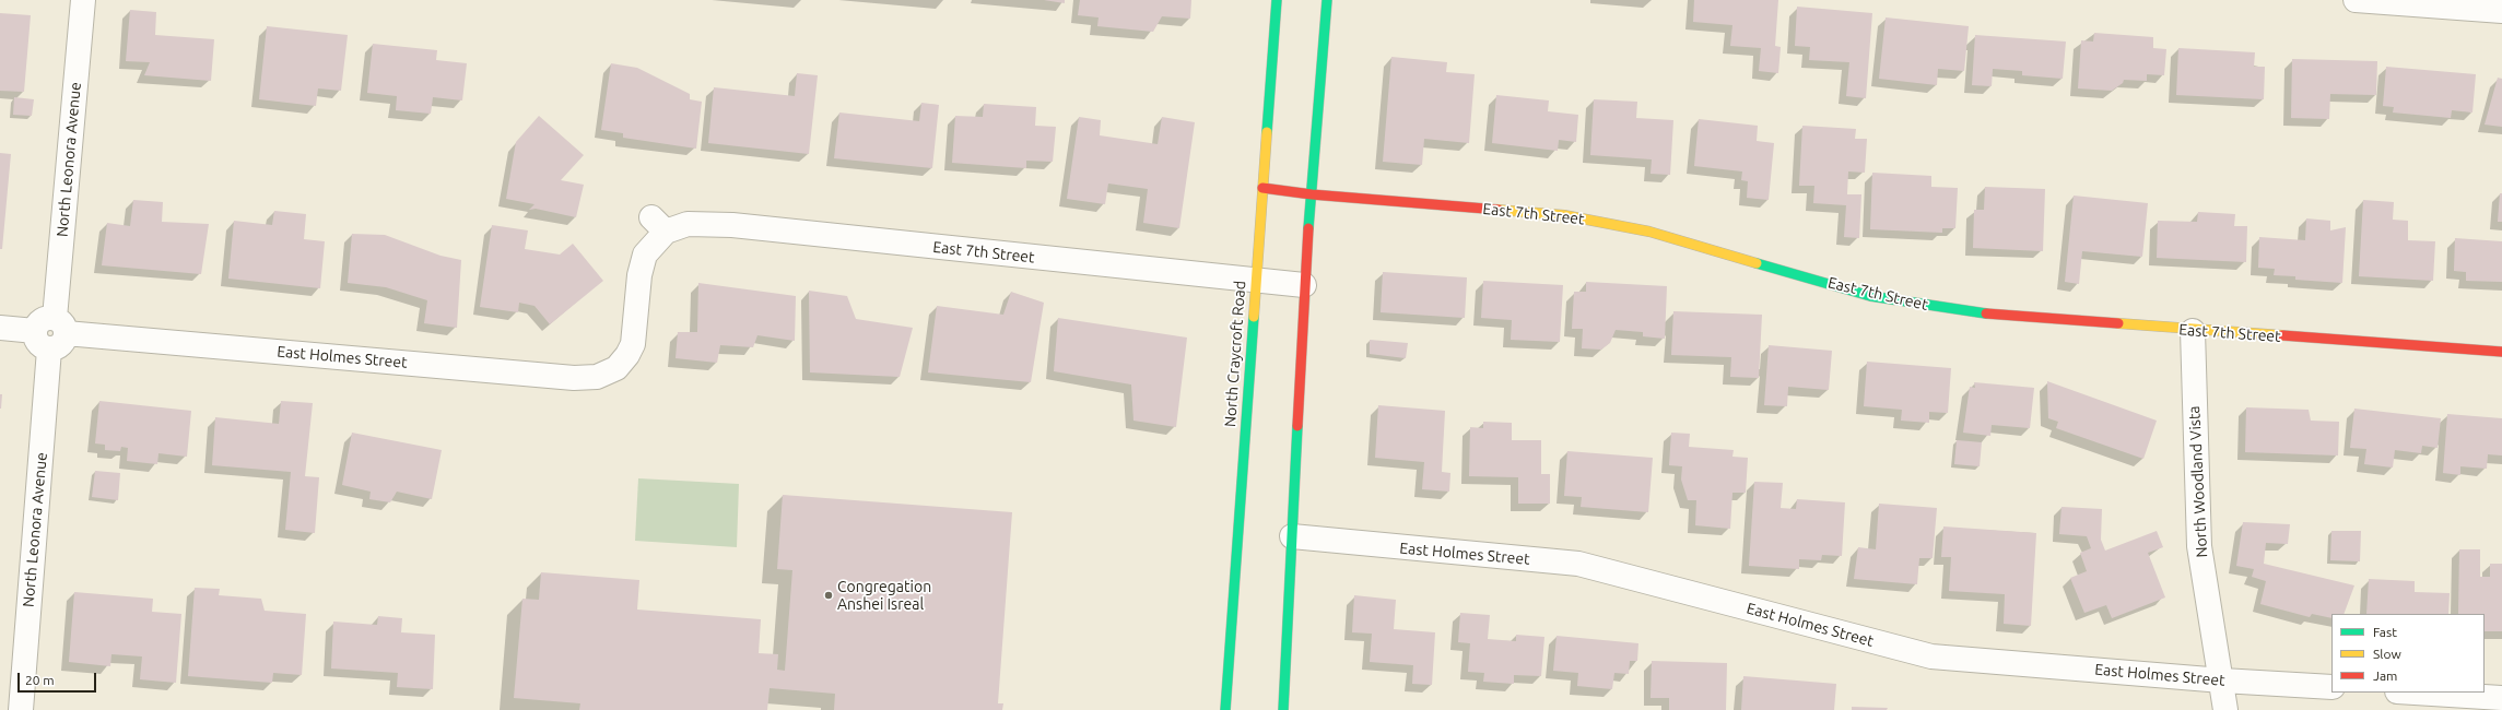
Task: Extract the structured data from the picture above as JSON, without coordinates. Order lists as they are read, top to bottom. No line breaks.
{"streets":{"main road":["East 7th Street","North Craycroft Road"],"street":["North Leonora Avenue","East Holmes Street","North Woodland Vista"]},"crossings":[["North Leonora Avenue","East Holmes Street"],["East 7th Street","North Craycroft Road"],["East 7th Street","East Holmes Street"],["East 7th Street","North Woodland Vista"],["East Holmes Street","North Woodland Vista"]],"places":["Congregation Anshei Isreal"],"legend":["Fast","Slow","Jam"],"scale_bar":"20 m"}
